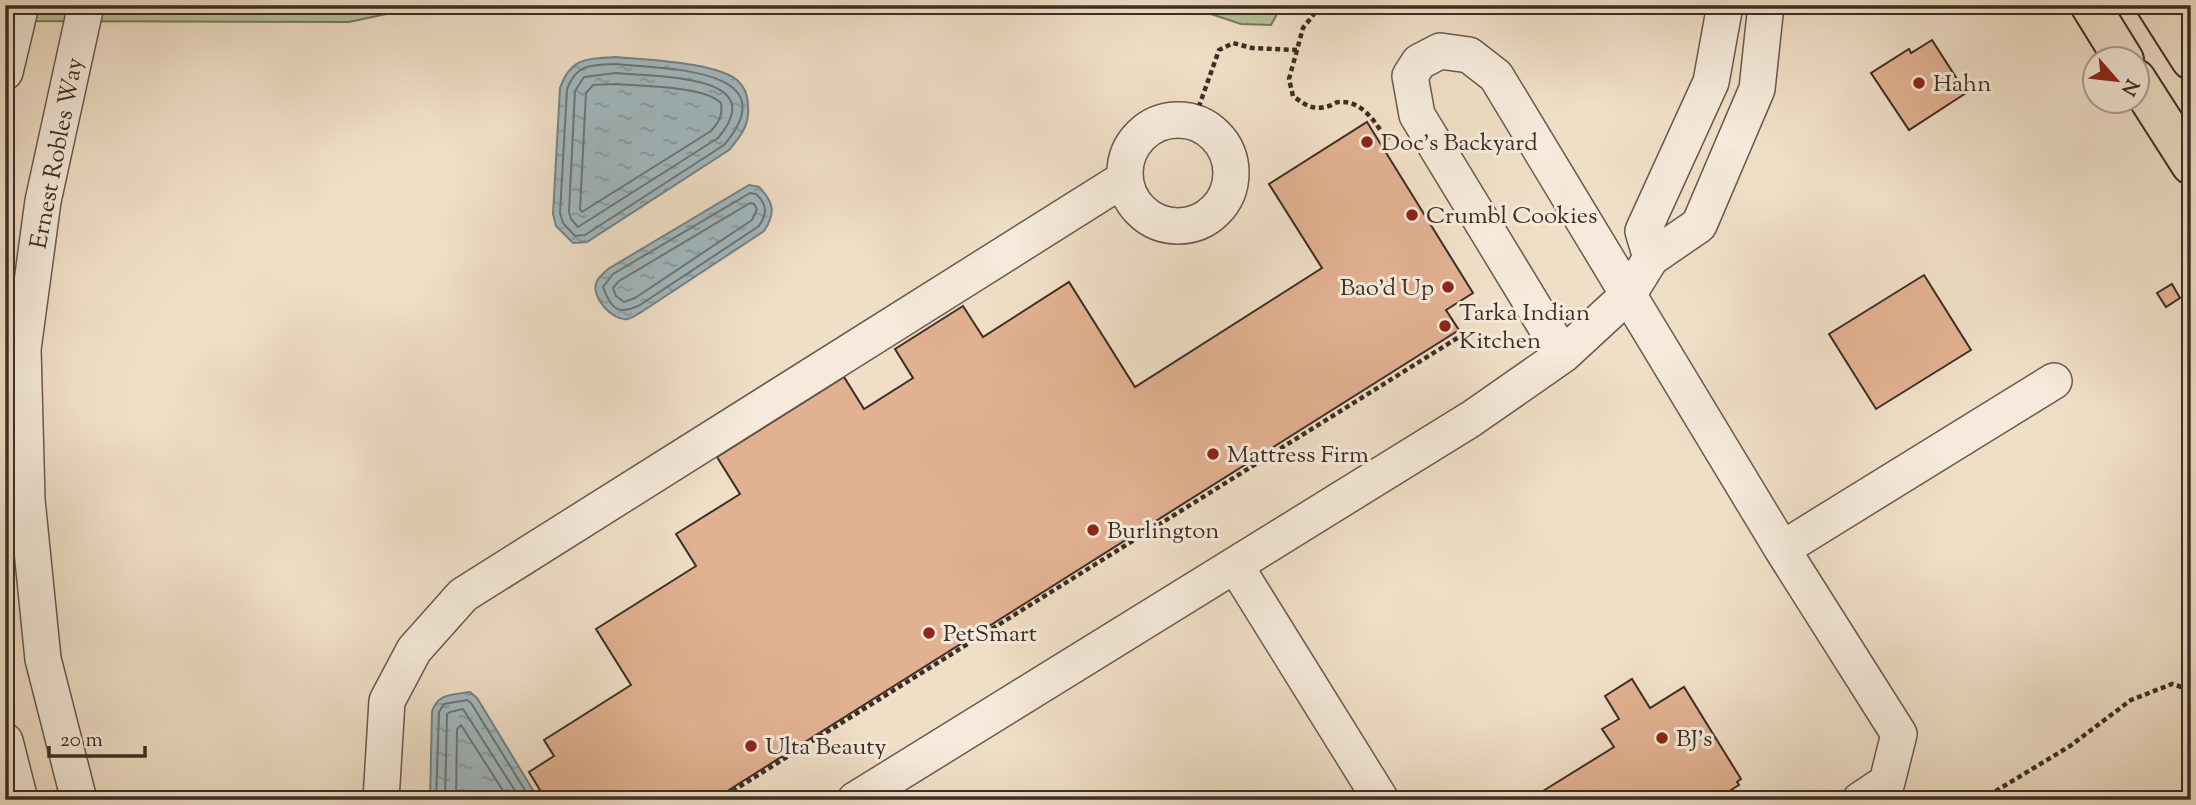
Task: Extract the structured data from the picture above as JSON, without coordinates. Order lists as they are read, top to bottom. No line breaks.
{"streets":{"street":["Ernest Robles Way"]},"places":["Hahn","Doc's Backyard","Crumbl Cookies","Bao'd Up","Tarka Indian Kitchen","Mattress Firm","Burlington","PetSmart","BJ's","Ulta Beauty"],"scale_bar":"20 m","north":"bottom right"}
